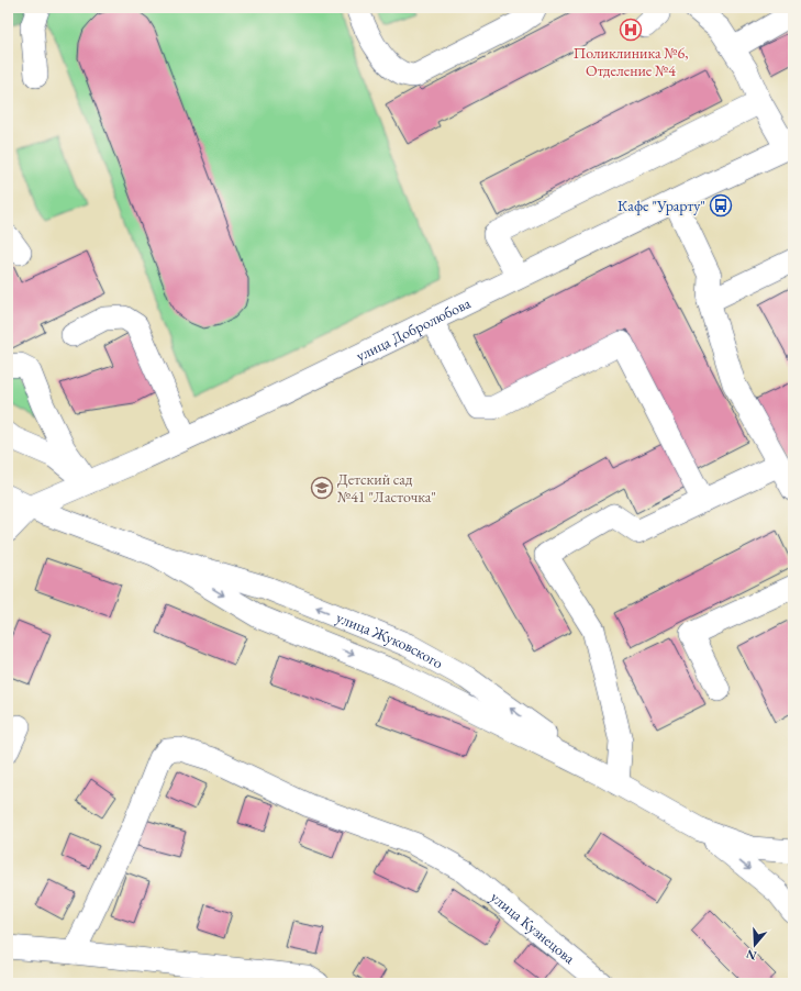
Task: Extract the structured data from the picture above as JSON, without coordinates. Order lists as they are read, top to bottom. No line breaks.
{"streets":{"street":["улица Добролюбова","улица Жуковского","улица Кузнецова"]},"crossings":[["улица Добролюбова","улица Жуковского"]],"places":{"hospital":["Поликлиника №6, Отделение №4"],"bus stop":["Кафе \"Урарту\""],"school or university":["Детский сад №41 \"Ласточка\""]},"north":"bottom"}
